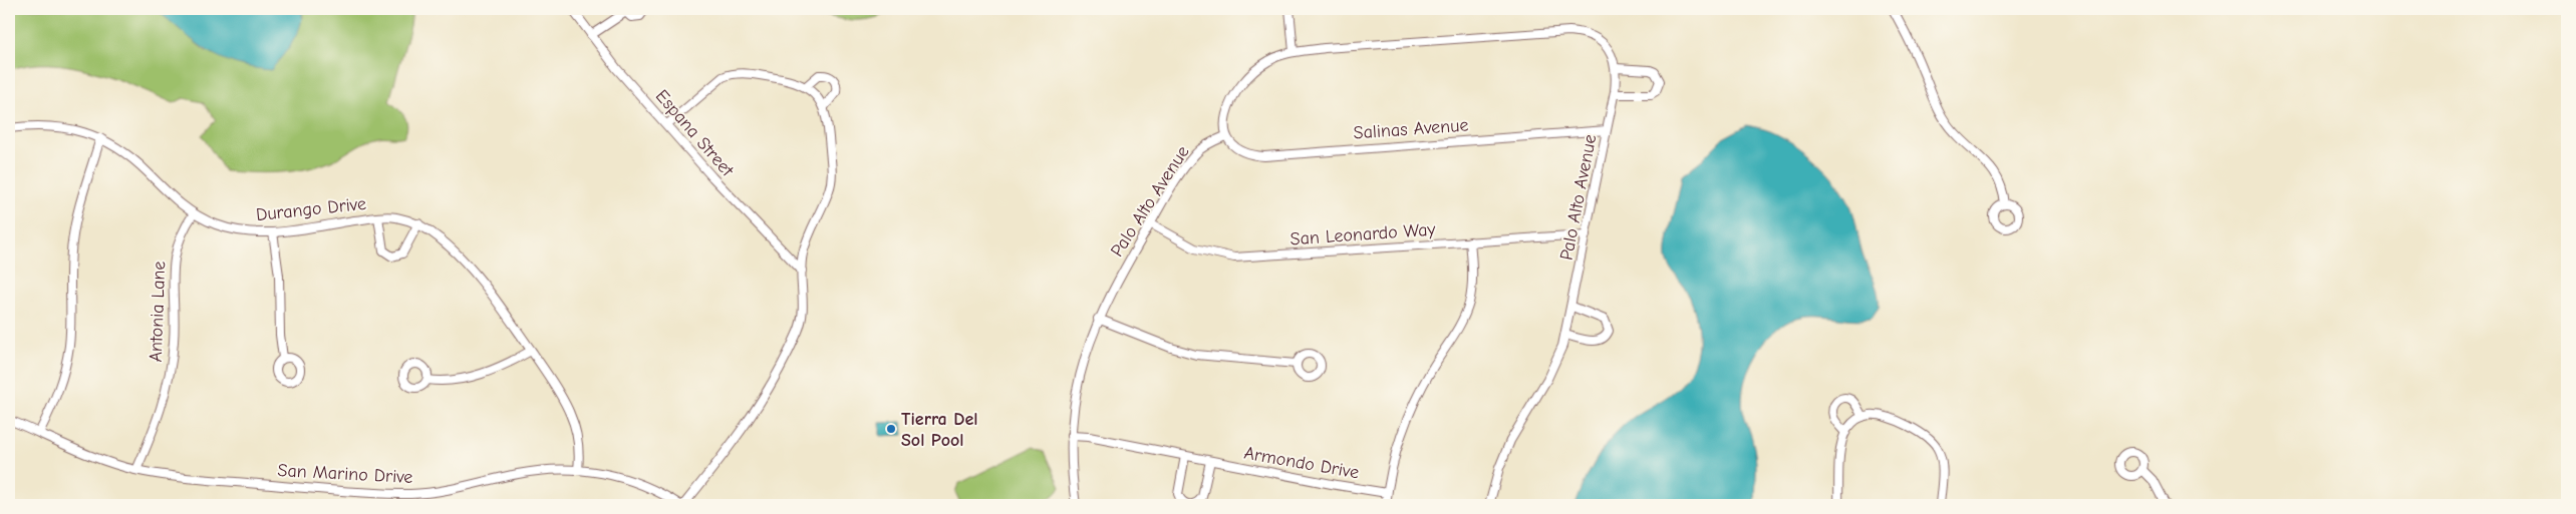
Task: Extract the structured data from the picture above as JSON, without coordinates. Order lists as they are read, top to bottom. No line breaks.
{"streets":{"street":["Salinas Avenue","Espana Street","Palo Alto Avenue","Durango Drive","San Leonardo Way","Antonia Lane","Armondo Drive","San Marino Drive"]},"crossings":[["Salinas Avenue","Palo Alto Avenue"],["Palo Alto Avenue","San Leonardo Way"],["Palo Alto Avenue","Armondo Drive"],["Durango Drive","Antonia Lane"],["Durango Drive","San Marino Drive"],["Antonia Lane","San Marino Drive"]],"places":["Tierra Del Sol Pool"]}
